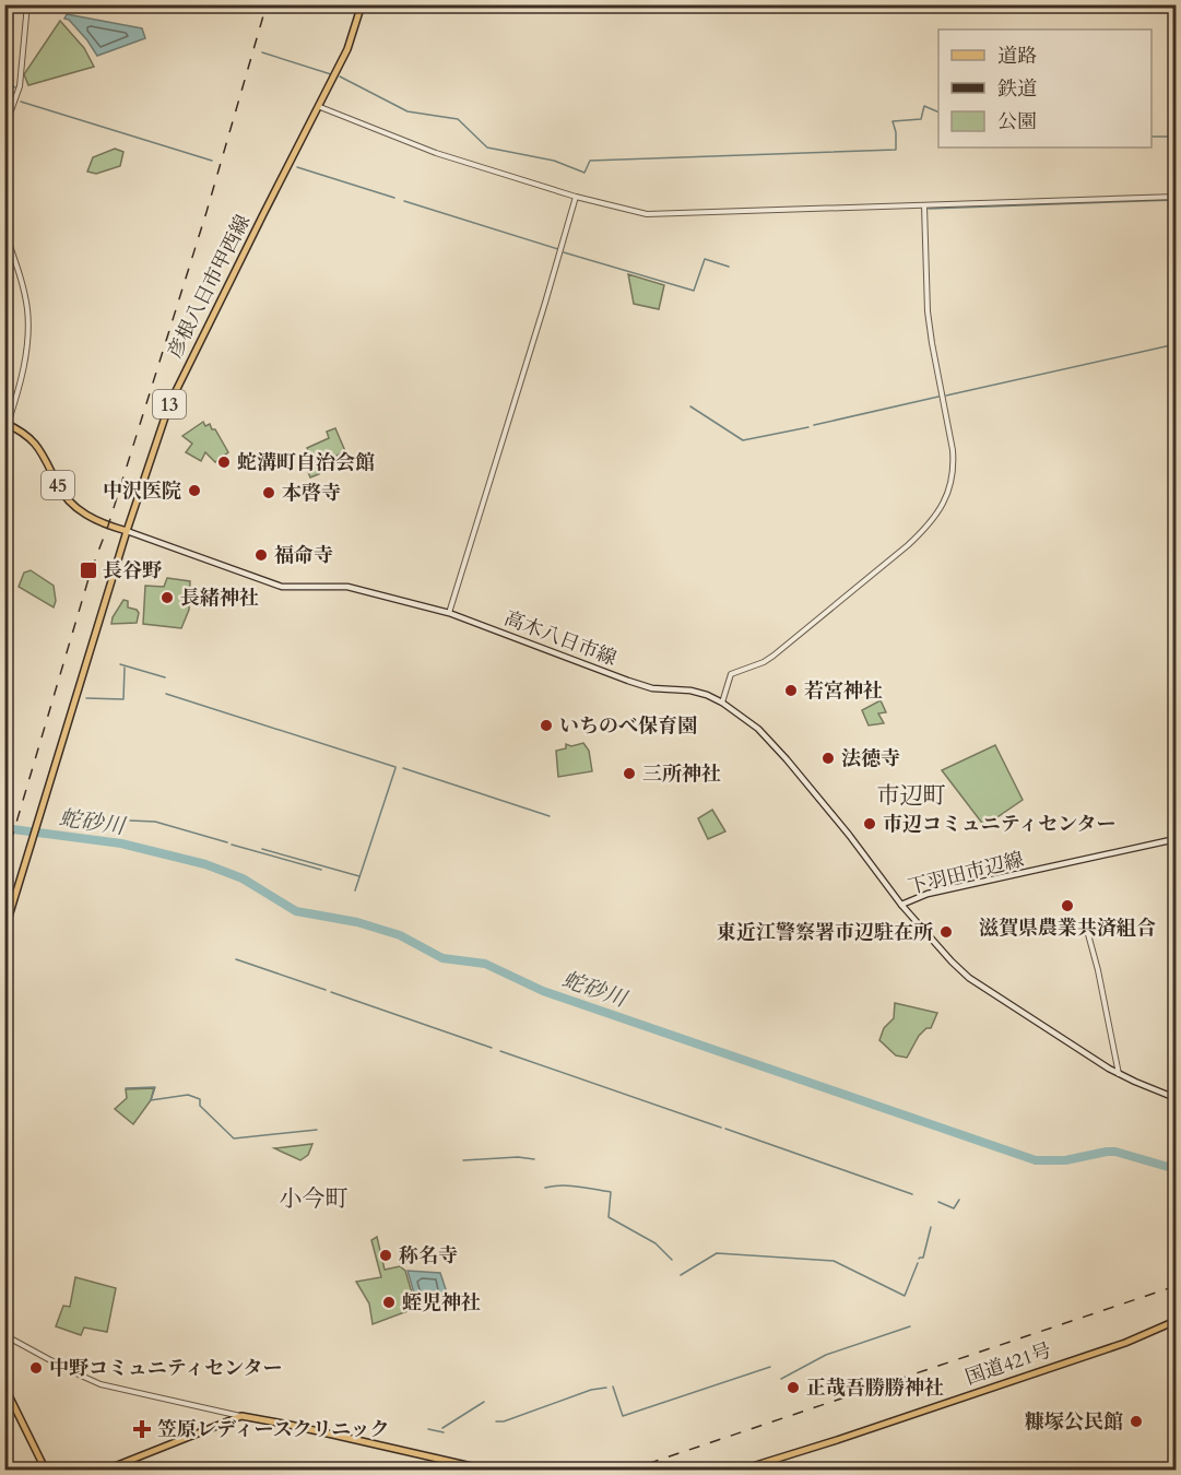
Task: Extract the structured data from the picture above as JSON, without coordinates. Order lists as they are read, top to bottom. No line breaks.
{"streets":{"main road":["彦根八日市甲西線","13","45","高木八日市線","下羽田市辺線","国道421号"]},"crossings":[["彦根八日市甲西線","45"],["彦根八日市甲西線","高木八日市線"],["45","高木八日市線"],["高木八日市線","下羽田市辺線"]],"districts":["市辺町","小今町"],"water":["蛇砂川"],"places":{"other":["蛇溝町自治会館","中沢医院","本啓寺","福命寺","長緒神社","若宮神社","いちのべ保育園","法徳寺","三所神社","市辺コミュニティセンター","滋賀県農業共済組合","東近江警察署市辺駐在所","称名寺","蛭児神社","中野コミュニティセンター","正哉吾勝勝神社","糠塚公民館"],"transit":["長谷野"],"health":["笠原レディースクリニック"]},"legend":["道路","鉄道","公園"]}
